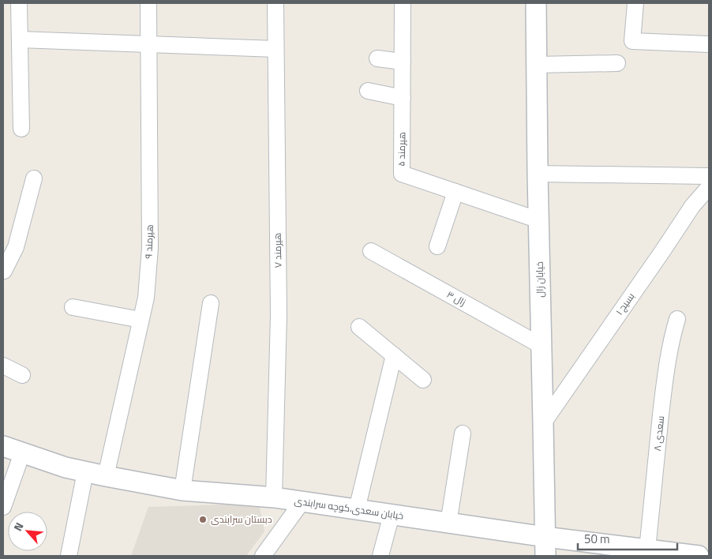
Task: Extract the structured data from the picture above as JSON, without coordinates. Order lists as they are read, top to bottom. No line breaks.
{"streets":{"street":["هیرمند ۵","هیرمند ٩","هیرمند ٧","خیابان زال","زال ۳","بسیج ۱","سعدی ۸","خیابان سعدی،کوچه سرابندی"]},"crossings":[["هیرمند ۵","خیابان زال"],["هیرمند ٩","خیابان سعدی،کوچه سرابندی"],["هیرمند ٧","خیابان سعدی،کوچه سرابندی"],["خیابان زال","زال ۳"],["خیابان زال","بسیج ۱"],["خیابان زال","خیابان سعدی،کوچه سرابندی"],["سعدی ۸","خیابان سعدی،کوچه سرابندی"]],"places":["دبستان سرابندی"],"scale_bar":"50 m","north":"top left"}
